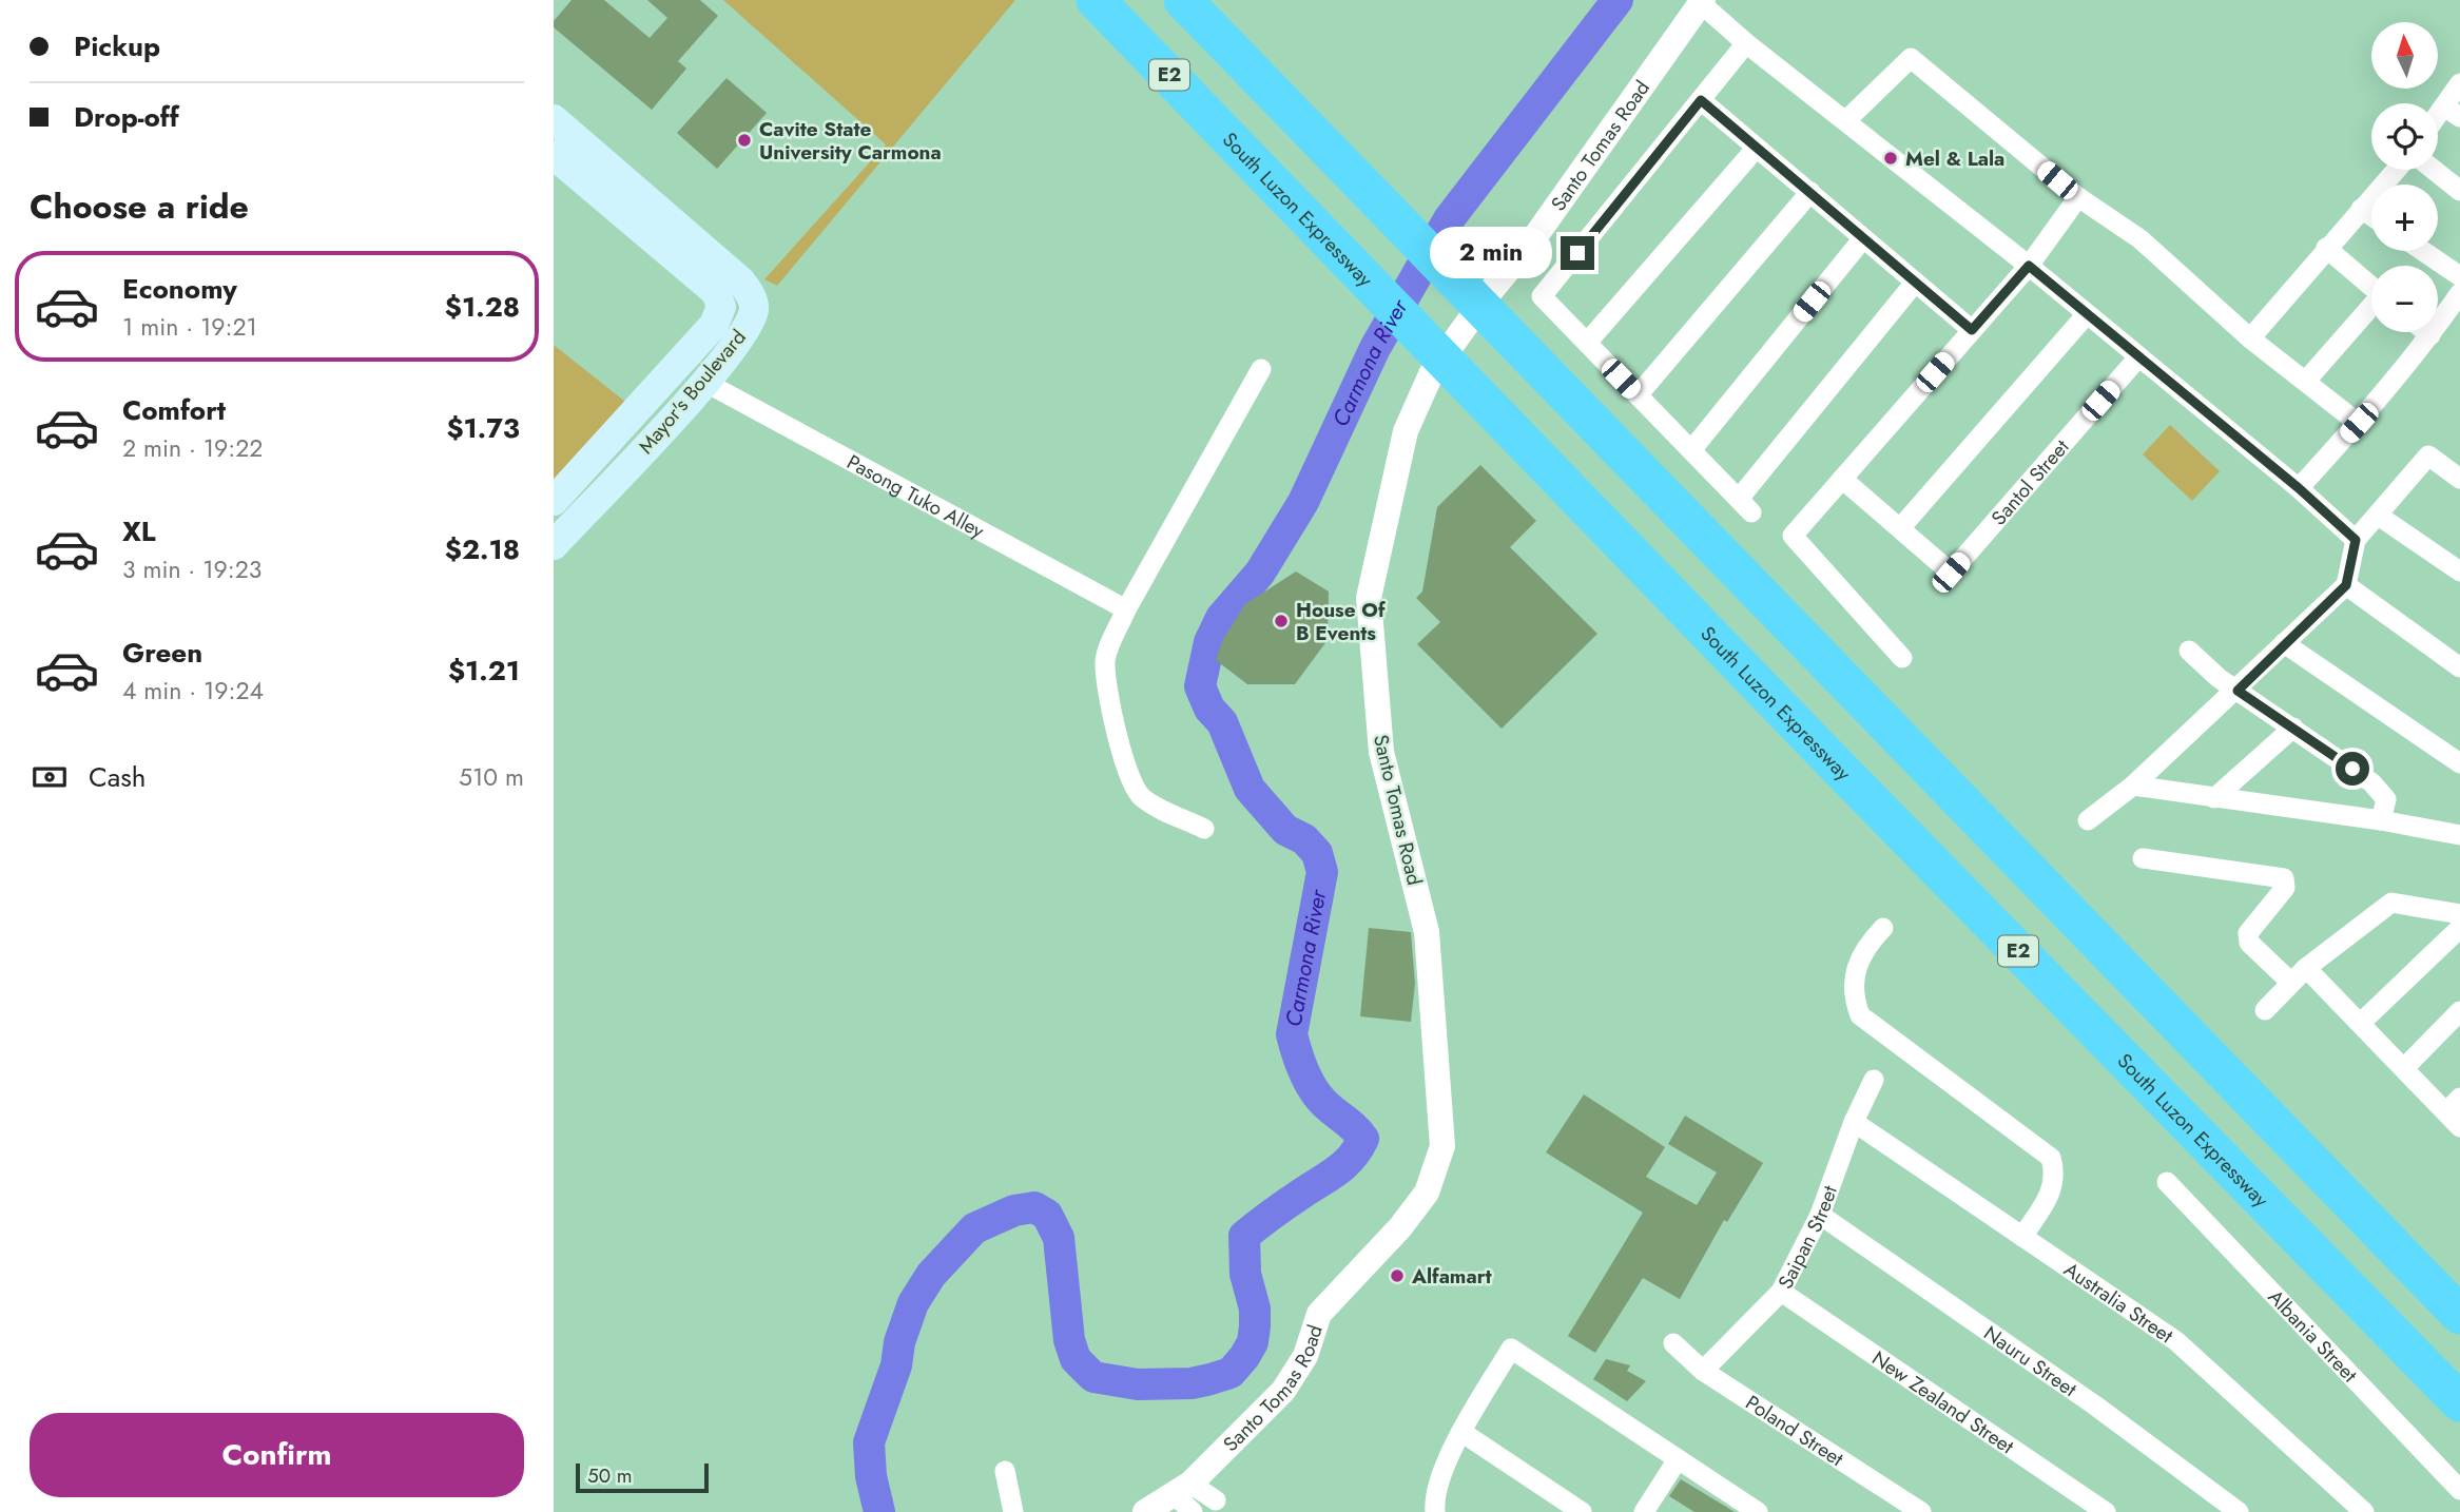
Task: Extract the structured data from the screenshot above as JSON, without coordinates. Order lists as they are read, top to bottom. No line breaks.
{"streets":{"highway":["E2","South Luzon Expressway"],"main road":["Mayor's Boulevard"],"street":["Santo Tomas Road","Santol Street","Pasong Tuko Alley","Saipan Street","Australia Street","Albania Street","Nauru Street","New Zealand Street","Poland Street"]},"crossings":[["Mayor's Boulevard","Pasong Tuko Alley"],["Saipan Street","Australia Street"],["Saipan Street","Nauru Street"],["Saipan Street","New Zealand Street"],["Saipan Street","Poland Street"]],"water":["Carmona River"],"places":["Cavite State University Carmona","Mel & Lala","House Of B Events","Alfamart"],"scale_bar":"50 m","north":"top","page":{"banner":["Pickup","Drop-off"],"map_buttons":["+","−"],"heading":"Choose a ride","bubble":"2 min","list":[{"name":"Economy","note":"1 min · 19:21","value":"$1.28"},{"name":"Comfort","note":"2 min · 19:22","value":"$1.73"},{"name":"XL","note":"3 min · 19:23","value":"$2.18"},{"name":"Green","note":"4 min · 19:24","value":"$1.21"}],"pay":["Cash","510 m"],"buttons":"Confirm","scale":"50 m"}}
